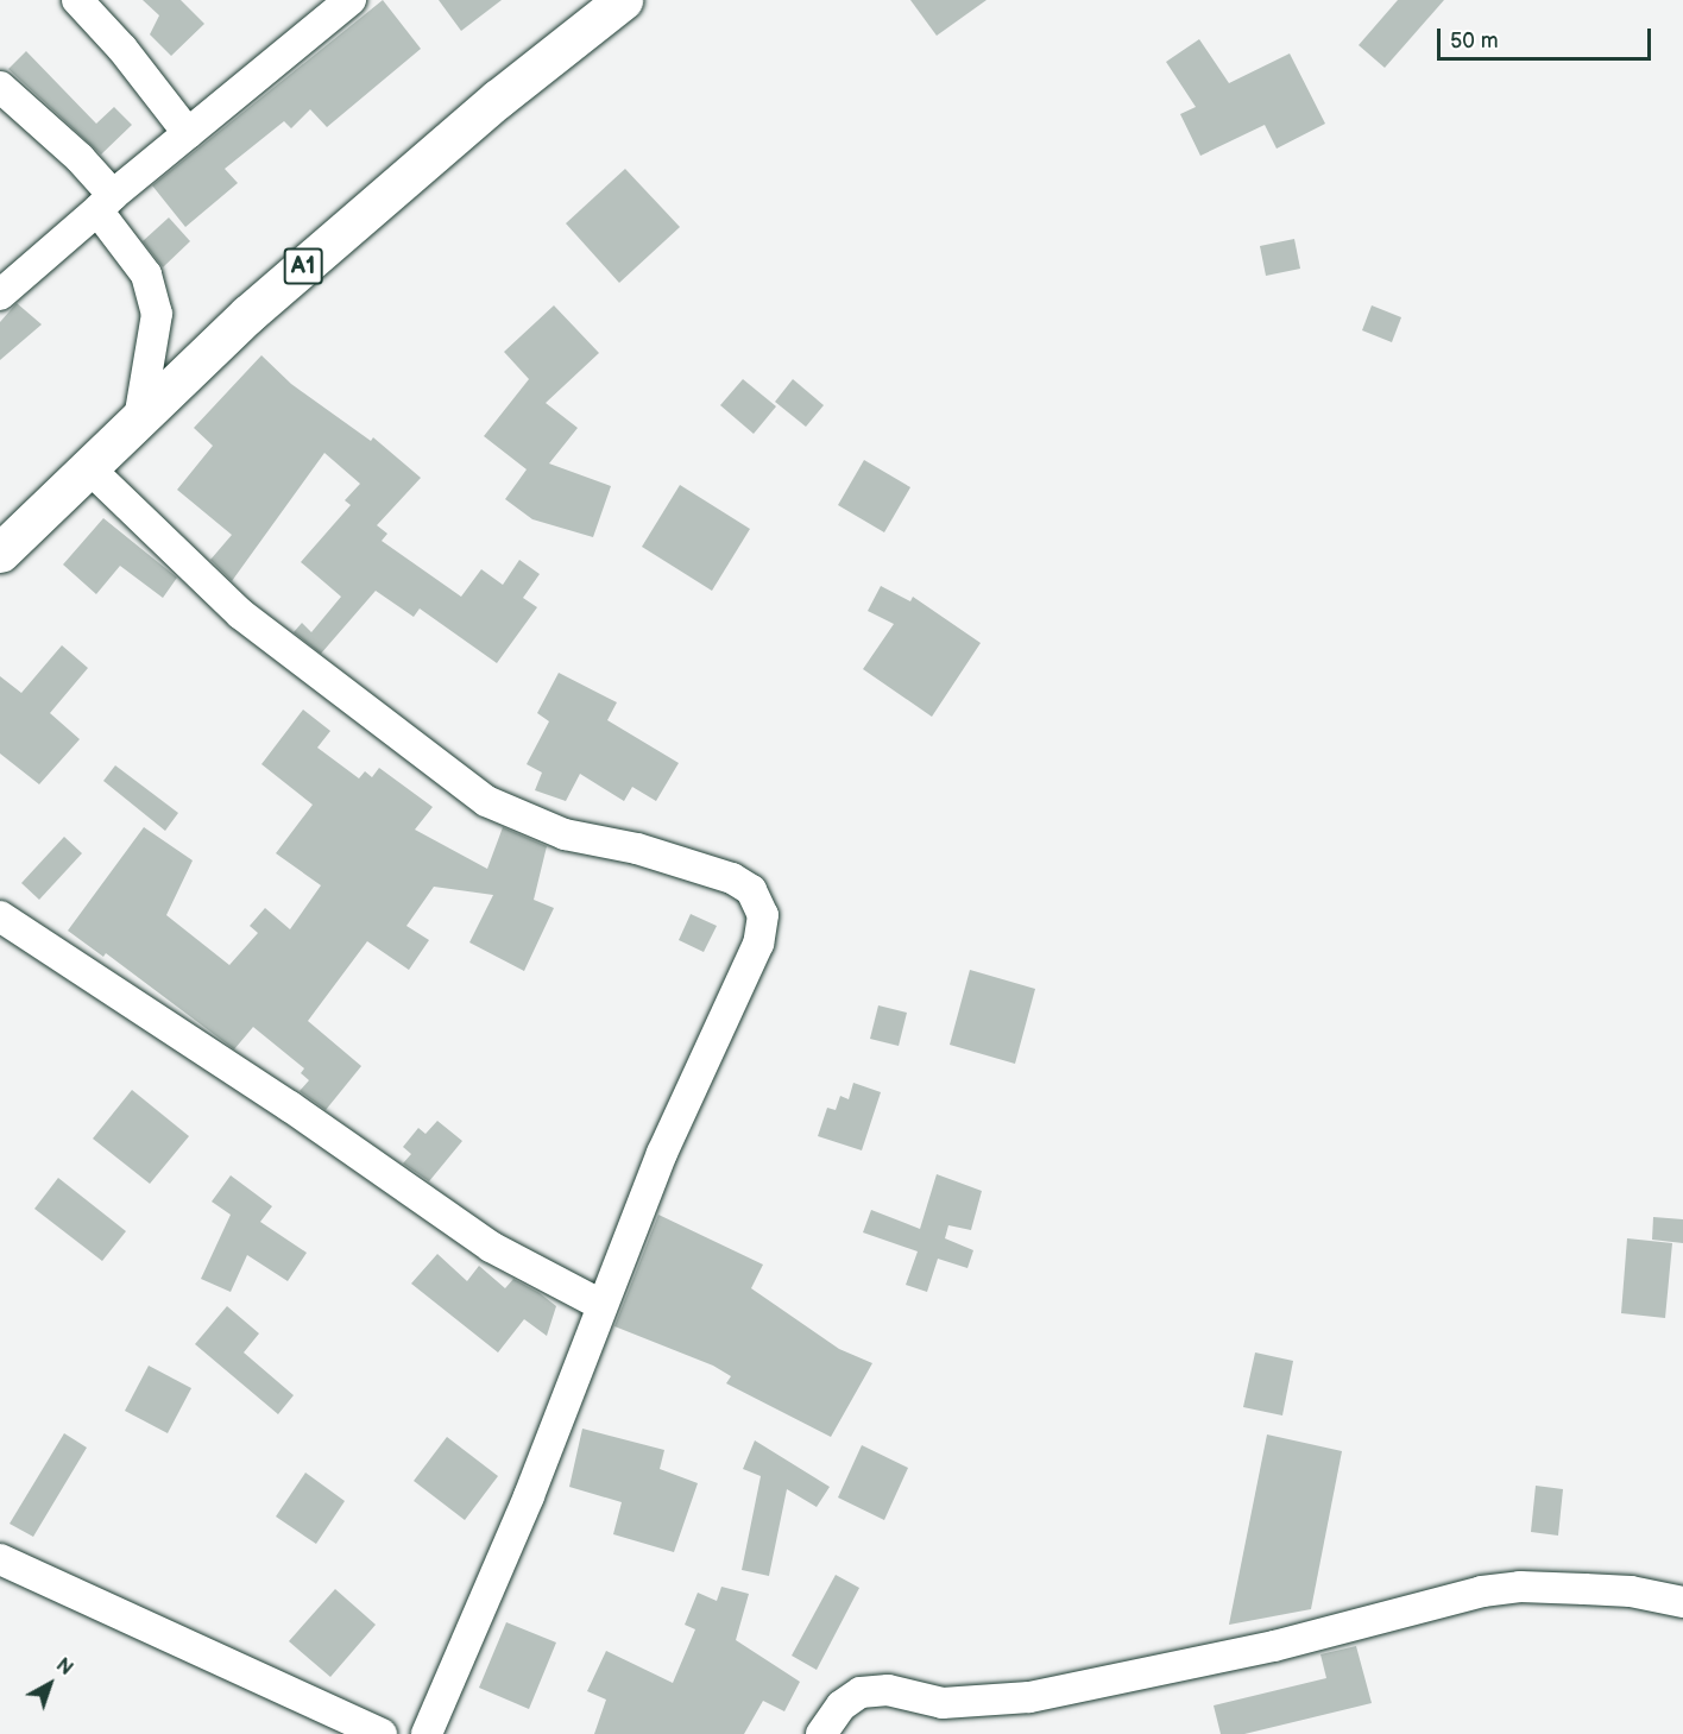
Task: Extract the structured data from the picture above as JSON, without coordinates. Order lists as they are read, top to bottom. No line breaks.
{"streets":{"highway":["A1"]},"scale_bar":"50 m","north":"top right"}
